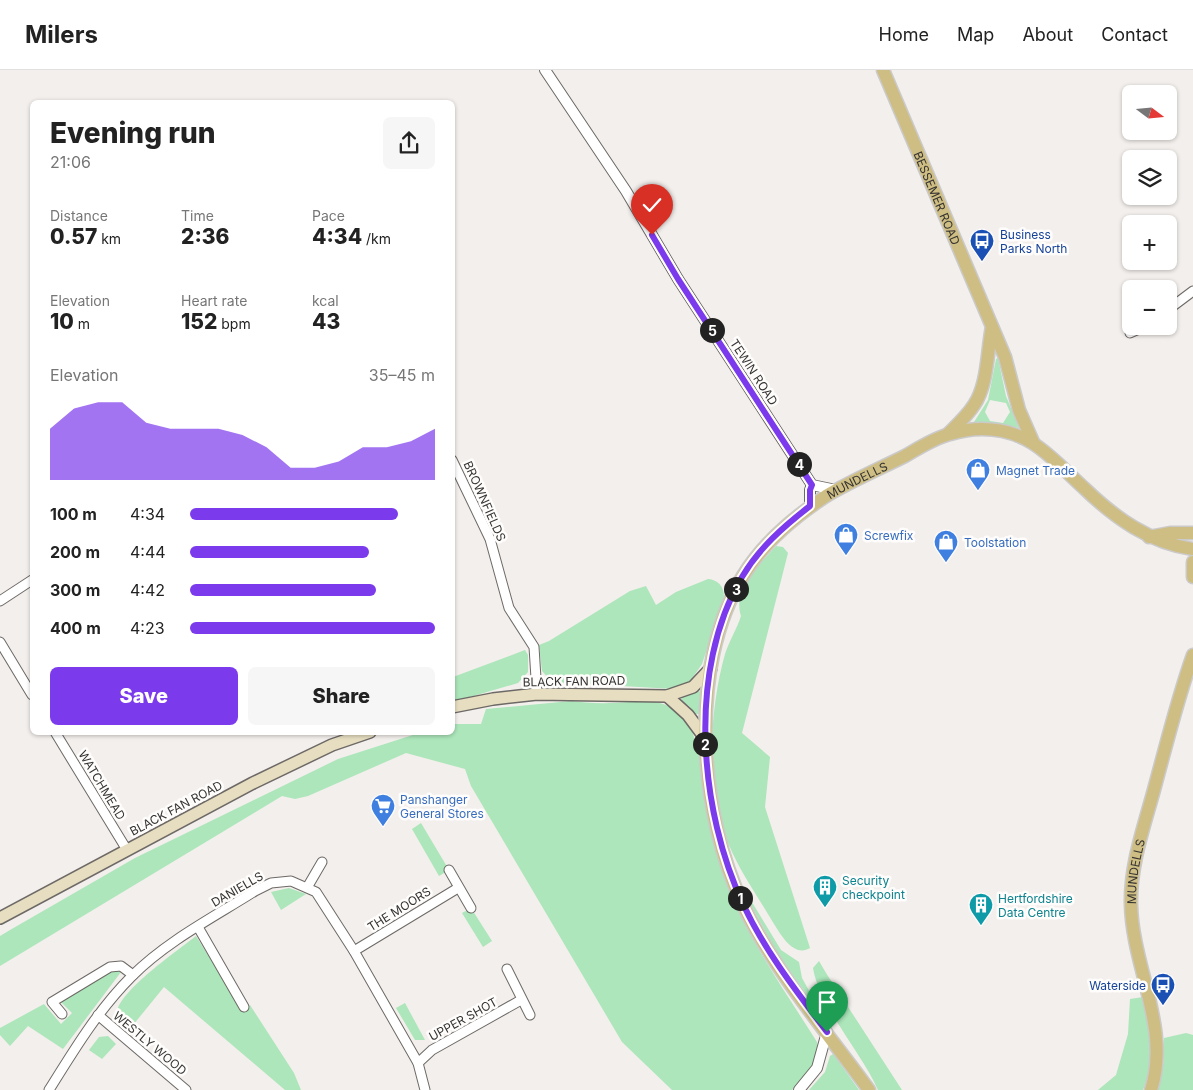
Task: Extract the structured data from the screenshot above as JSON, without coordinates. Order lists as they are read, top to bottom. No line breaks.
{"streets":{"main road":["BESSEMER ROAD","MUNDELLS","BLACK FAN ROAD"],"street":["TEWIN ROAD","BROWNFIELDS","WATCHMEAD","DANIELLS","THE MOORS","UPPER SHOT","WESTLY WOOD"]},"crossings":[["BESSEMER ROAD","MUNDELLS"],["MUNDELLS","BLACK FAN ROAD"],["BROWNFIELDS","BLACK FAN ROAD"],["BLACK FAN ROAD","WATCHMEAD"],["DANIELLS","WESTLY WOOD"]],"places":{"bus stop":["Business Parks North","Waterside"],"shop":["Magnet Trade","Screwfix","Toolstation"],"supermarket":["Panshanger General Stores"],"building":["Security checkpoint","Hertfordshire Data Centre"]},"north":"right","page":{"header":"Milers","nav":["Home","Map","About","Contact"],"map_buttons":["+","−"],"heading":["Evening run","21:06"],"stats":[["Distance","0.57 km"],["Time","2:36"],["Pace","4:34 /km"],["Elevation","10 m"],["Heart rate","152 bpm"],["kcal","43"]],"pins":["5","4","3","2","1"],"chart":["Elevation","35–45 m"],"list":[{"name":"100 m","note":"4:34"},{"name":"200 m","note":"4:44"},{"name":"300 m","note":"4:42"},{"name":"400 m","note":"4:23"}],"buttons":["Save","Share"]}}
